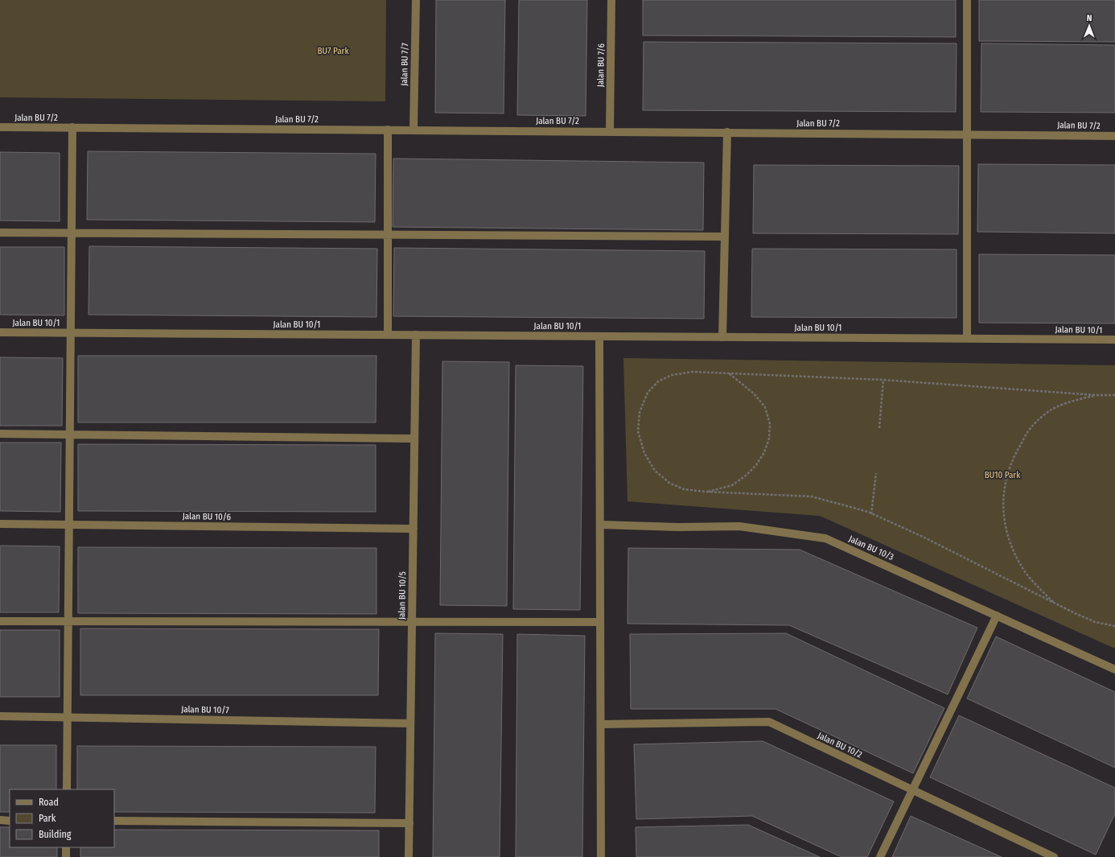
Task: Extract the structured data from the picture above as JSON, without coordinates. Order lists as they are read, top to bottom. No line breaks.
{"streets":{"street":["Jalan BU 7/7","Jalan BU 7/6","Jalan BU 7/2","Jalan BU 10/1","Jalan BU 10/6","Jalan BU 10/3","Jalan BU 10/5","Jalan BU 10/7","Jalan BU 10/2"]},"crossings":[["Jalan BU 7/7","Jalan BU 7/2"],["Jalan BU 7/6","Jalan BU 7/2"],["Jalan BU 10/1","Jalan BU 10/5"],["Jalan BU 10/6","Jalan BU 10/5"],["Jalan BU 10/5","Jalan BU 10/7"]],"parks":["BU7 Park","BU10 Park"],"legend":["Road","Park","Building"],"north":"top"}
